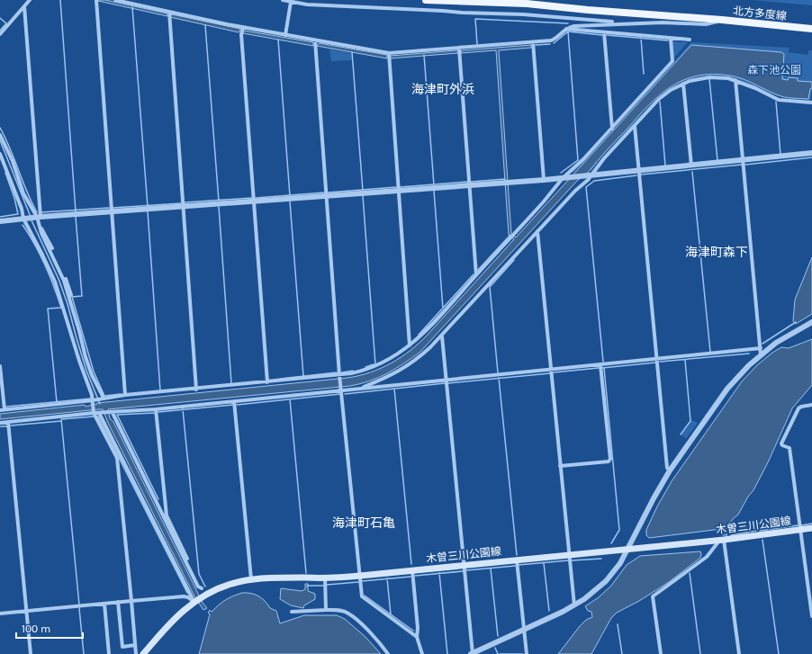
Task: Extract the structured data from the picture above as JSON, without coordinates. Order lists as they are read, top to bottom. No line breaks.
{"streets":{"main road":["北方多度線","木曽三川公園線"]},"districts":["海津町外浜","海津町森下","海津町石亀"],"parks":["森下池公園"],"scale_bar":"100 m"}
